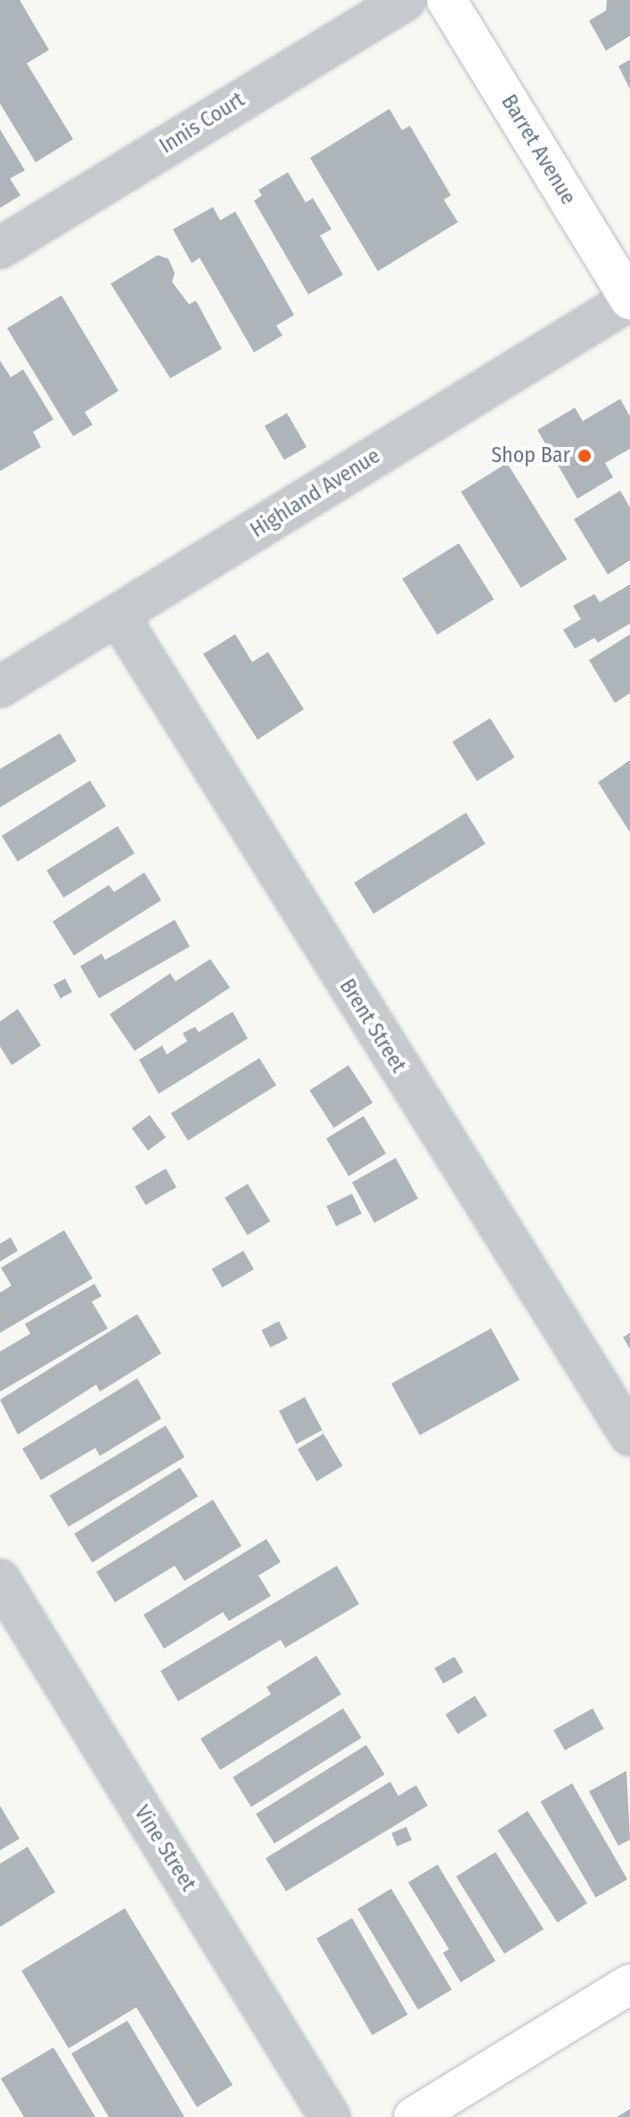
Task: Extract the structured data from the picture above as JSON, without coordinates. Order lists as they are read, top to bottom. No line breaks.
{"streets":{"street":["Innis Court","Barret Avenue","Highland Avenue","Brent Street","Vine Street"]},"crossings":[["Barret Avenue","Highland Avenue"],["Highland Avenue","Brent Street"]],"places":["Shop Bar"]}
